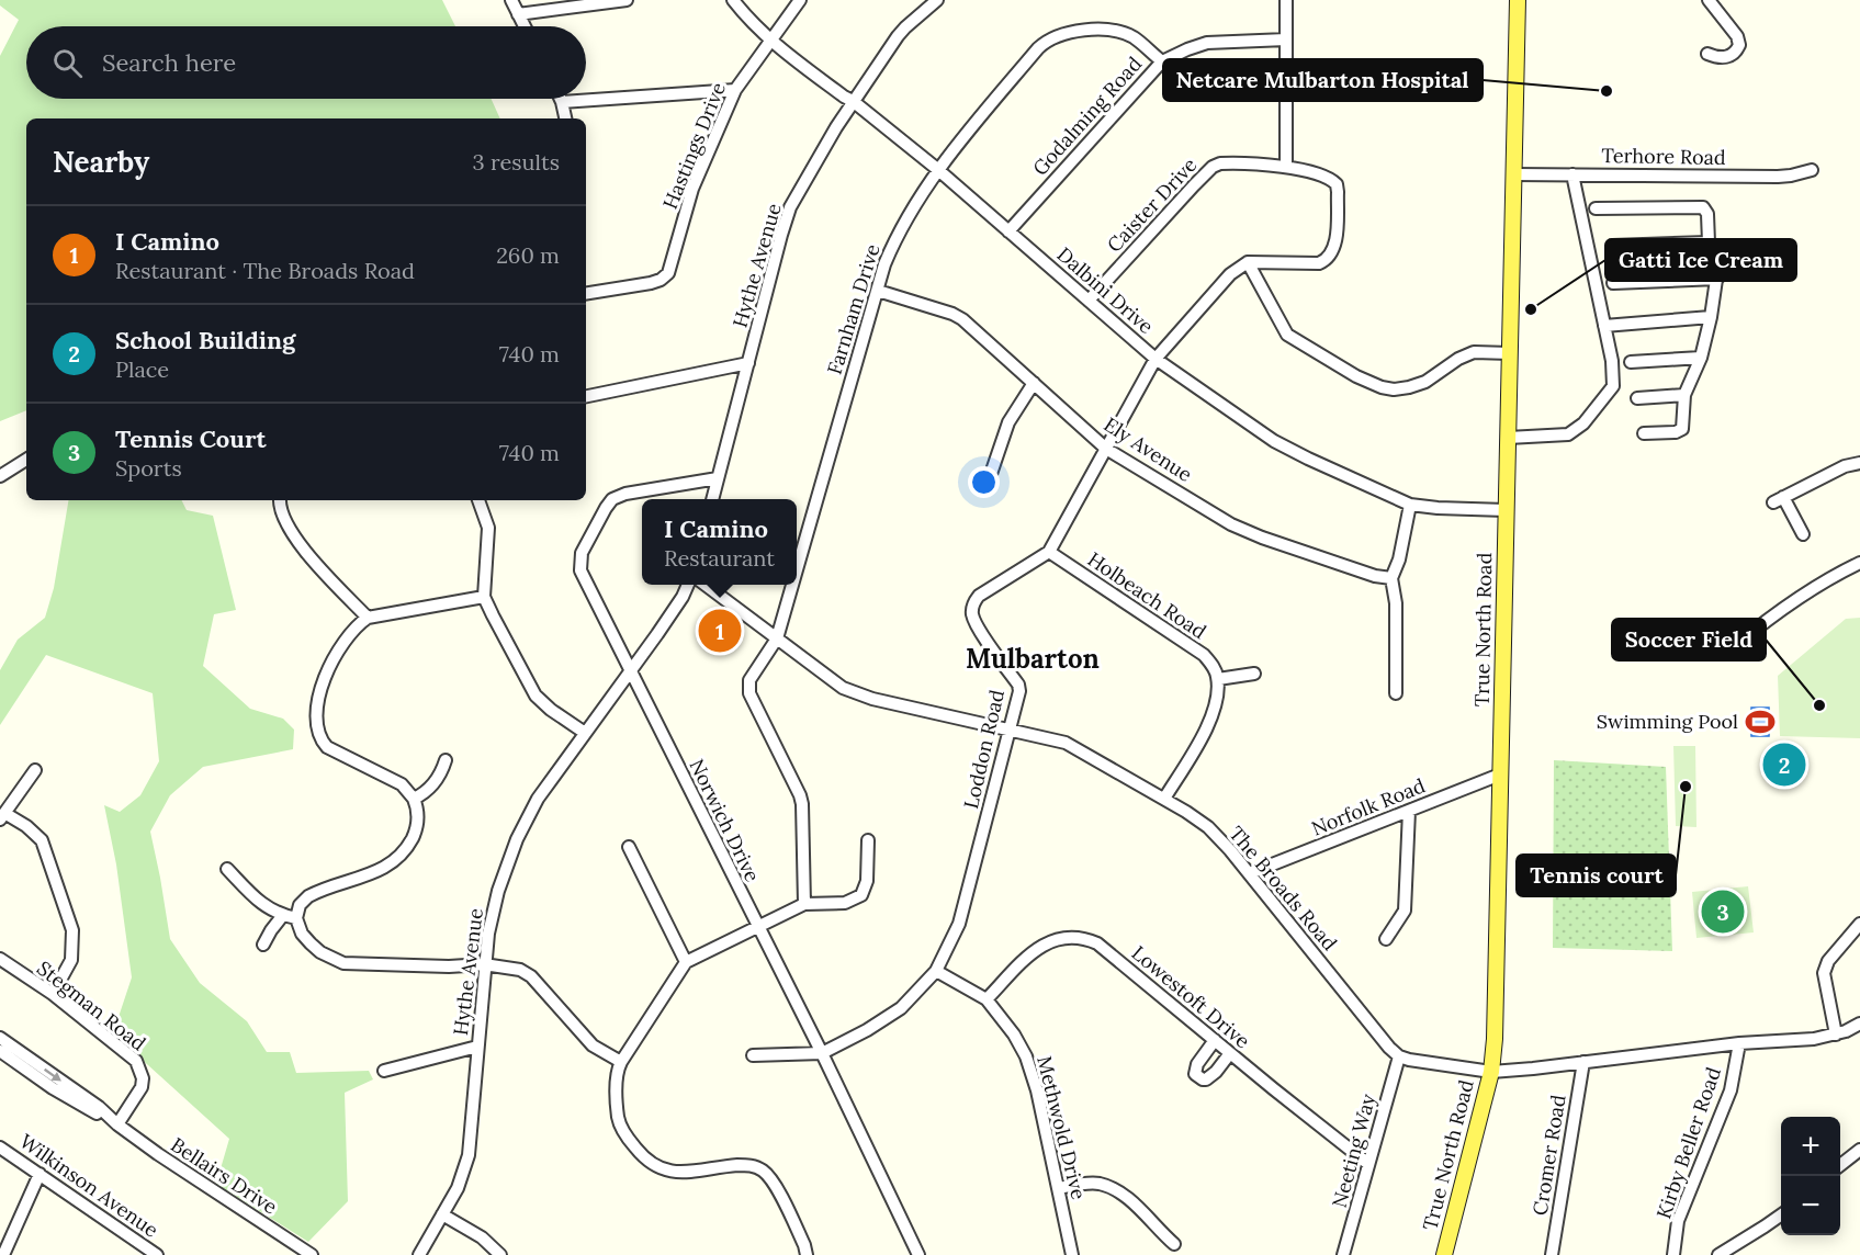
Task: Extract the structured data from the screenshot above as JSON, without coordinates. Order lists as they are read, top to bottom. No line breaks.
{"streets":{"main road":["True North Road"],"street":["Godalming Road","Hastings Drive","Terhore Road","Caister Drive","Hythe Avenue","Dalbini Drive","Farnham Drive","Ely Avenue","Holbeach Road","Loddon Road","Norfolk Road","Norwich Drive","The Broads Road","Lowestoft Drive","Stegman Road","Methwold Drive","Kirby Beller Road","Neeting Way","Cromer Road","Bellairs Drive","Wilkinson Avenue"]},"crossings":[["Godalming Road","Dalbini Drive"],["Godalming Road","Farnham Drive"],["Hastings Drive","Dalbini Drive"],["Terhore Road","True North Road"],["Caister Drive","Dalbini Drive"],["Caister Drive","Loddon Road"],["Hythe Avenue","Dalbini Drive"],["Hythe Avenue","Norwich Drive"],["Dalbini Drive","Farnham Drive"],["Dalbini Drive","True North Road"],["Dalbini Drive","Loddon Road"],["Farnham Drive","Ely Avenue"],["Farnham Drive","The Broads Road"],["Ely Avenue","Loddon Road"],["Holbeach Road","Loddon Road"],["True North Road","Norfolk Road"],["Loddon Road","Norwich Drive"],["Loddon Road","The Broads Road"],["Loddon Road","Methwold Drive"],["Norfolk Road","The Broads Road"],["The Broads Road","Neeting Way"],["Lowestoft Drive","Methwold Drive"],["Lowestoft Drive","Neeting Way"],["Stegman Road","Bellairs Drive"]],"districts":["Mulbarton"],"places":{"other":["Netcare Mulbarton Hospital","Gatti Ice Cream","Soccer Field","Tennis court"],"sports":["Swimming Pool"]},"page":{"search":"Search here","heading":["Nearby","3 results"],"list":[{"mark":"1","name":"I Camino","note":"Restaurant · The Broads Road","value":"260 m"},{"mark":"2","name":"School Building","note":"Place","value":"740 m"},{"mark":"3","name":"Tennis Court","note":"Sports","value":"740 m"}],"popup":["I Camino","Restaurant"],"pins":["1","2","3"],"map_buttons":["+","−"]}}
